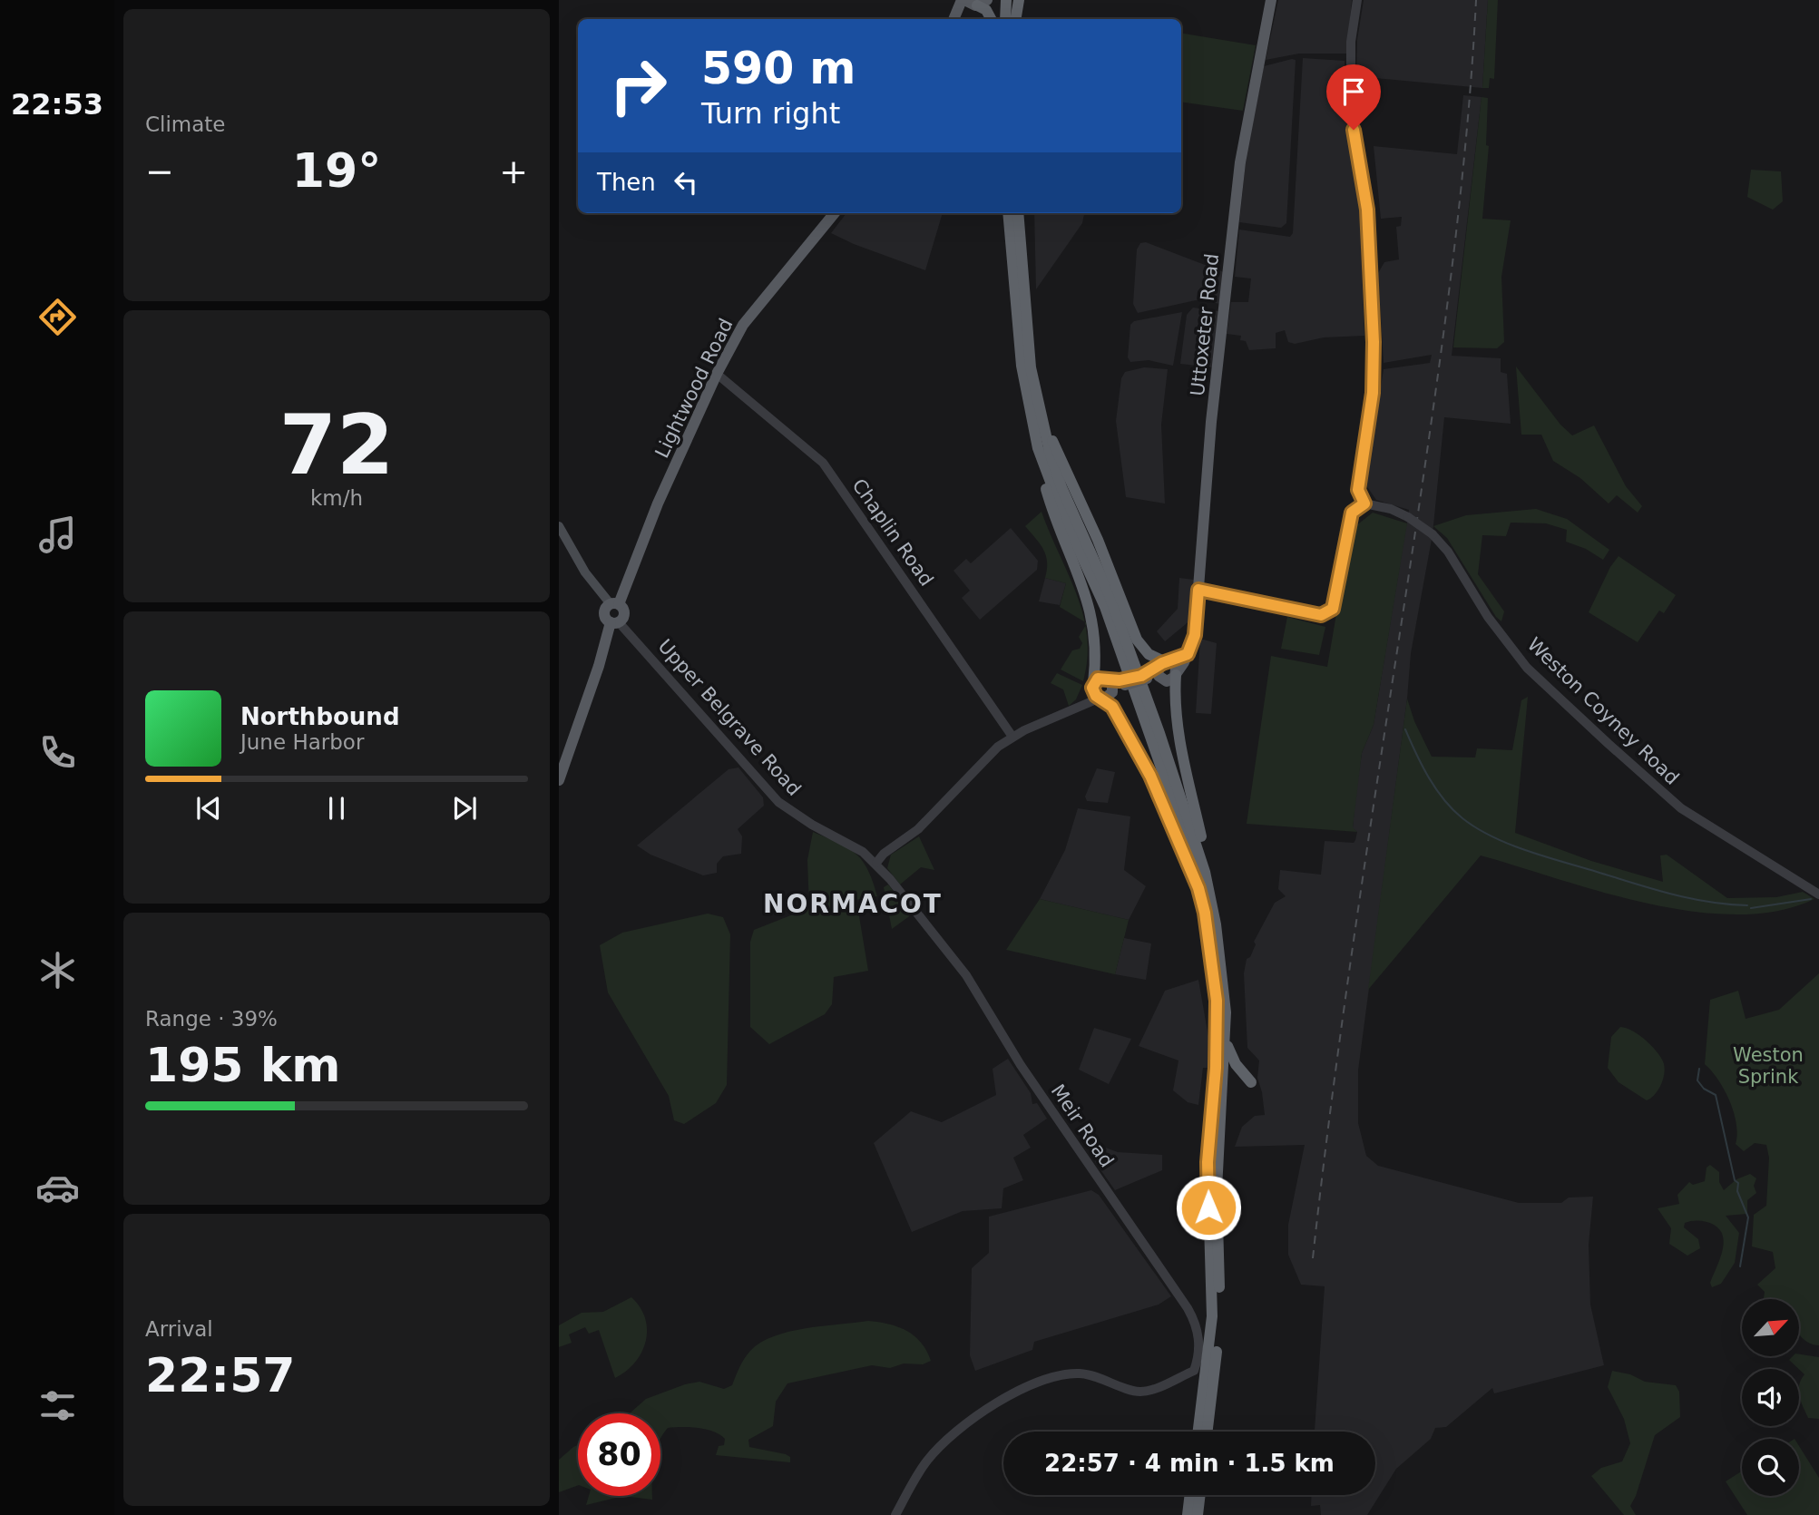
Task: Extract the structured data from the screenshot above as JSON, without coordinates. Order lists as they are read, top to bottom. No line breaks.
{"streets":{"main road":["Uttoxeter Road","Lightwood Road"],"street":["Chaplin Road","Weston Coyney Road","Upper Belgrave Road","Meir Road"]},"crossings":[["Lightwood Road","Chaplin Road"],["Upper Belgrave Road","Meir Road"]],"districts":["NORMACOT"],"parks":["Weston Sprink"],"north":"top right","page":{"tabs":"22:53","tile":["Climate",["72","km/h"],["Range · 39%","195 km"],["Arrival","22:57"]],"turn":["590 m","Turn right"],"heat":["−","19°","+"],"then":"Then","song":["Northbound","June Harbor"],"limit":"80","trip":"22:57 · 4 min · 1.5 km"}}
